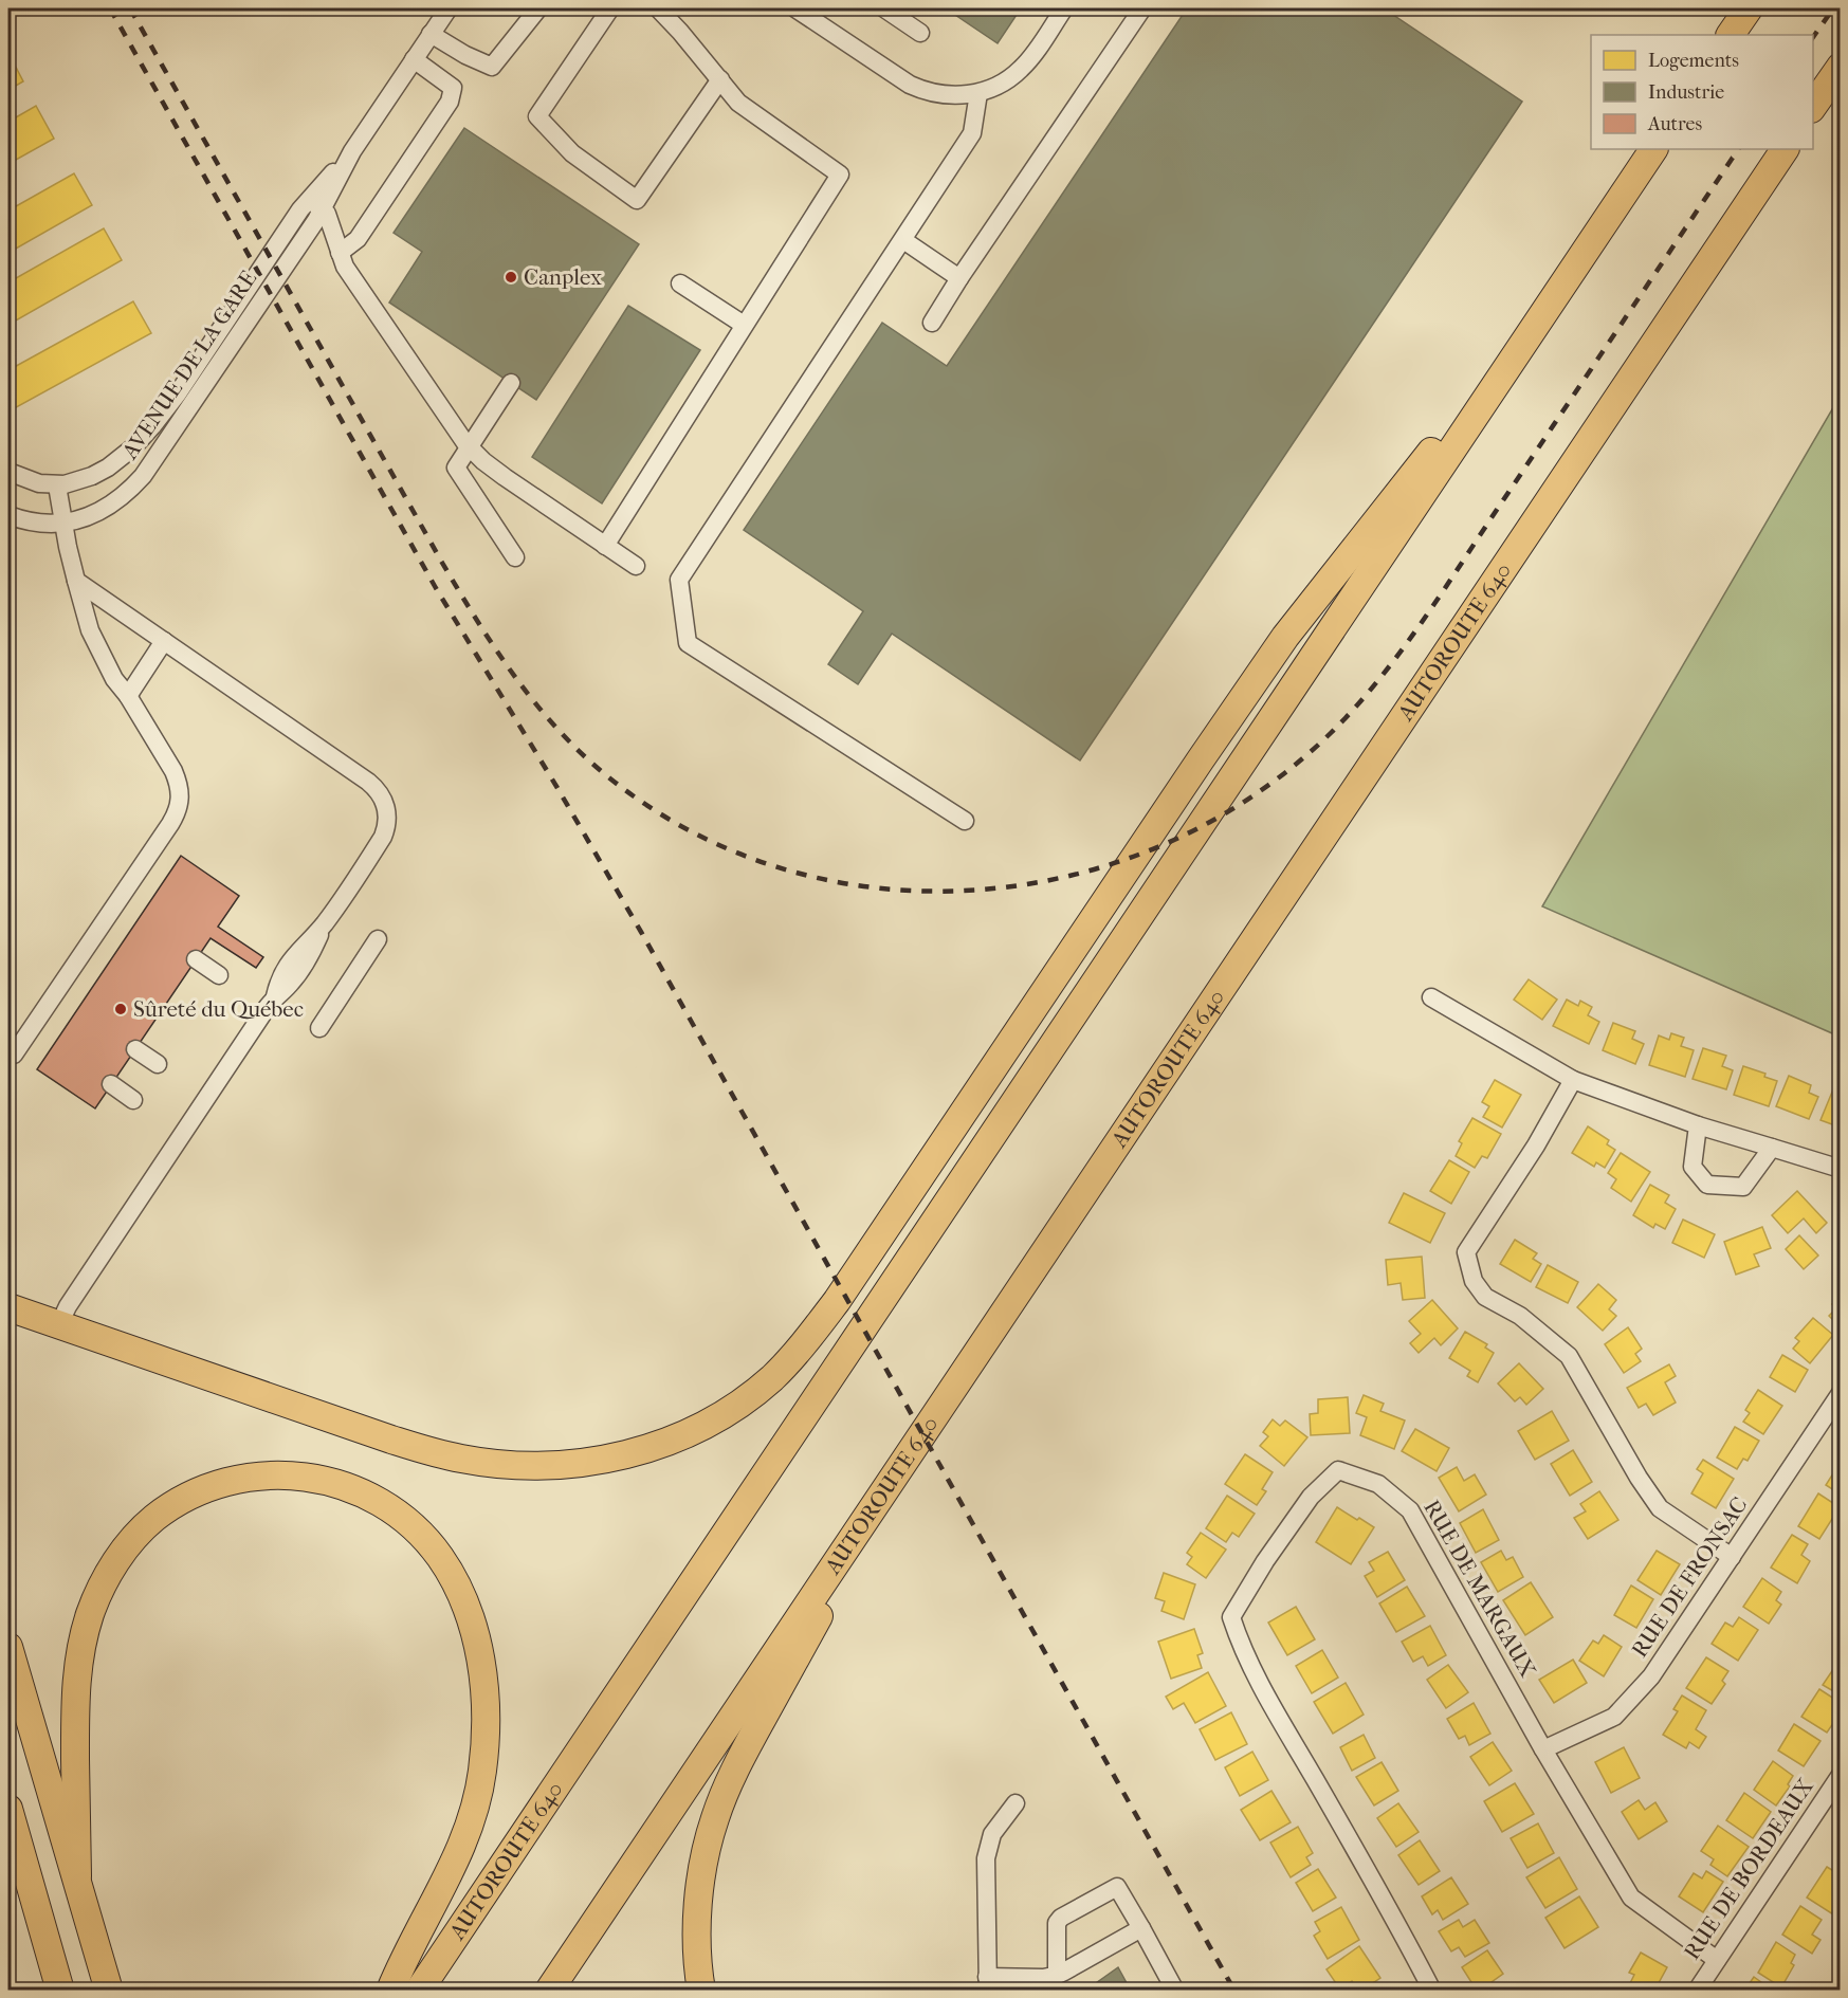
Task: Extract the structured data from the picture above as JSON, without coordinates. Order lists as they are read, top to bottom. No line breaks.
{"streets":{"highway":["AUTOROUTE 640"],"street":["AVENUE DE LA GARE","RUE DE FRONSAC","RUE DE MARGAUX","RUE DE BORDEAUX"]},"crossings":[["RUE DE FRONSAC","RUE DE MARGAUX"],["RUE DE MARGAUX","RUE DE BORDEAUX"]],"places":["Canplex","Sûreté du Québec"],"legend":["Logements","Industrie","Autres"]}
